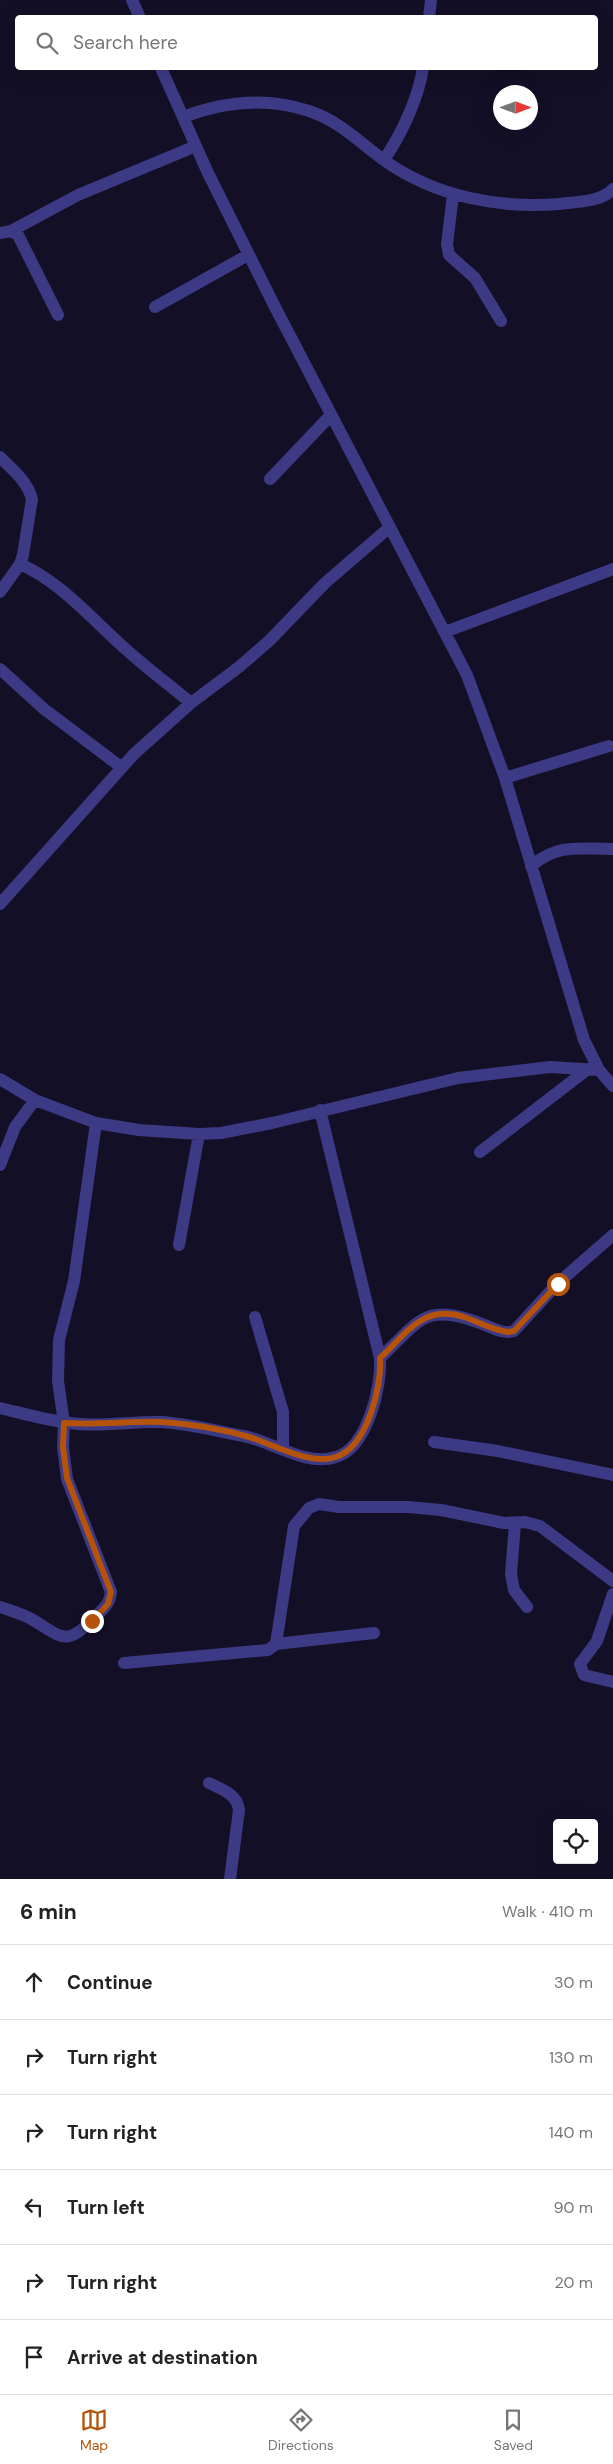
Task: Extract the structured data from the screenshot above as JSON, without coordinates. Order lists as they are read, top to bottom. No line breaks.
{"north":"right","page":{"search":"Search here","heading":["6 min","Walk · 410 m"],"list":[["Continue","30 m"],["Turn right","130 m"],["Turn right","140 m"],["Turn left","90 m"],["Turn right","20 m"],"Arrive at destination"],"nav":["Map","Directions","Saved"]}}
